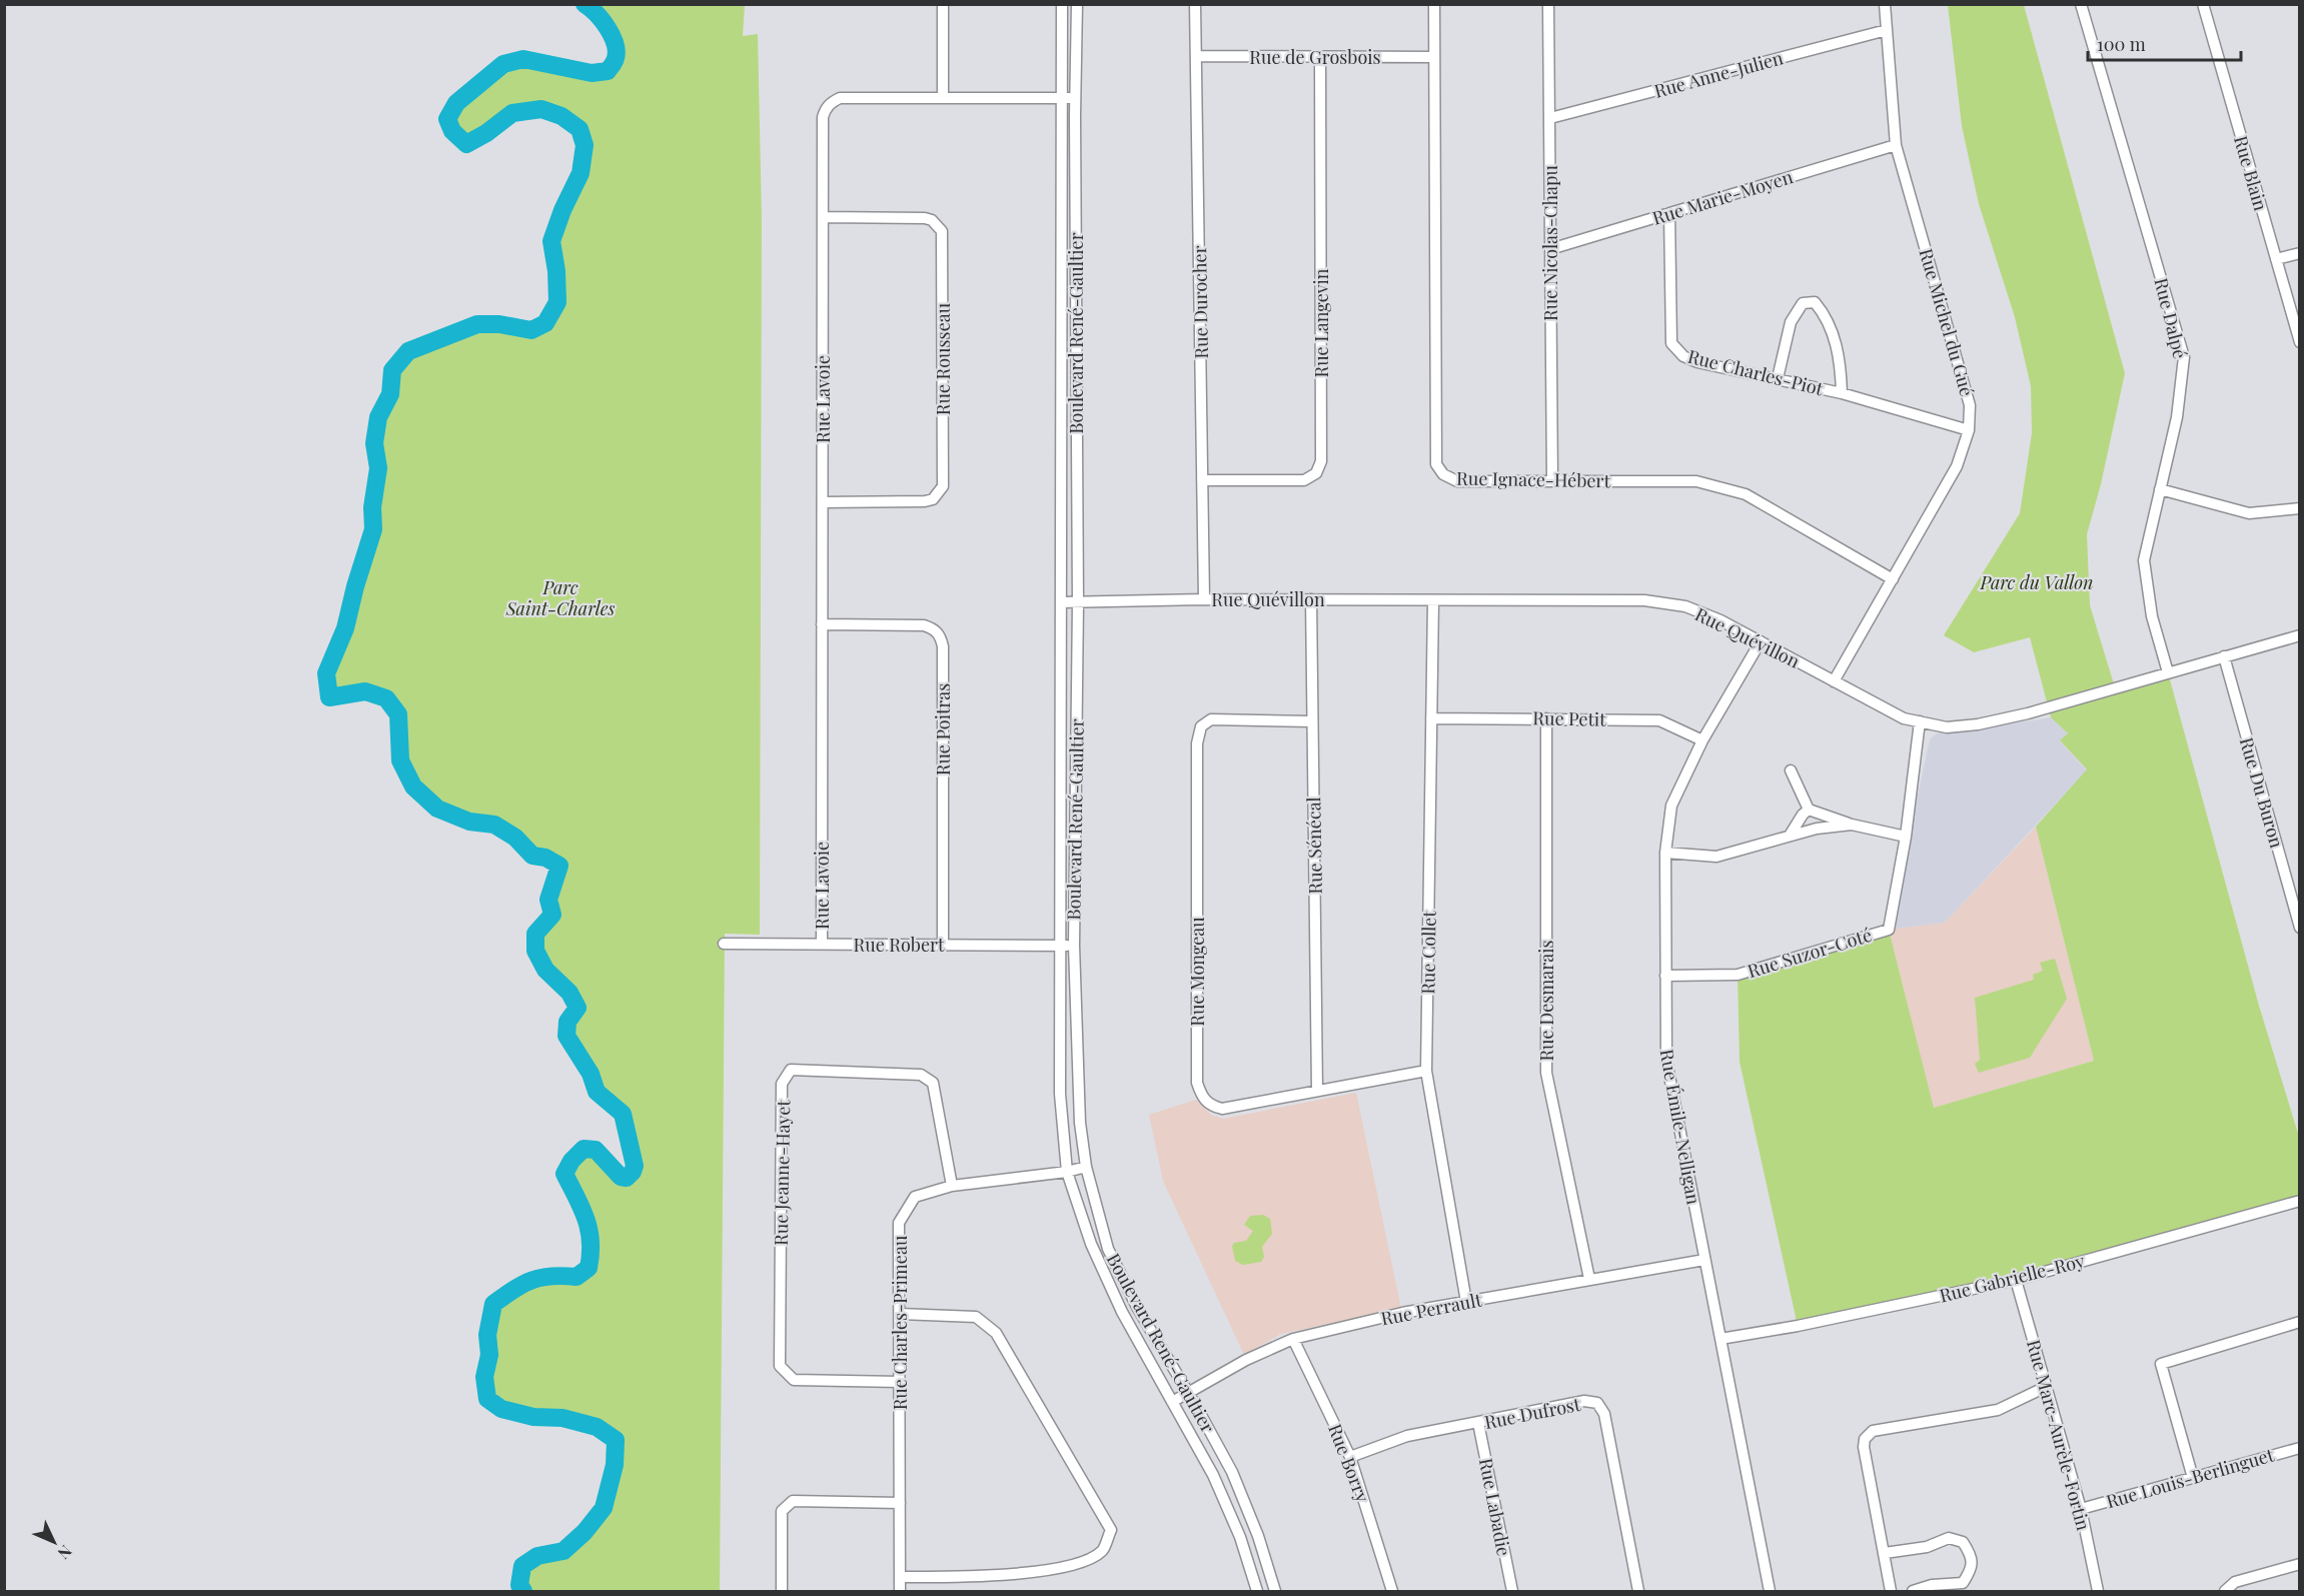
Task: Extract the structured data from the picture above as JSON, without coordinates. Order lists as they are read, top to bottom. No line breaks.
{"streets":{"street":["Rue de Grosbois","Rue Anne-Julien","Rue Blain","Rue Marie-Moyen","Rue Nicolas-Chapu","Rue Durocher","Rue Dalpé","Rue Michel du Gué","Rue Langevin","Boulevard René-Gaultier","Rue Rousseau","Rue Charles-Piot","Rue Lavoie","Rue Ignace-Hébert","Rue Quévillon","Rue Petit","Rue Poitras","Rue Du Buron","Rue Sénécal","Rue Robert","Rue Collet","Rue Suzor-Coté","Rue Mongeau","Rue Desmarais","Rue Émile-Nelligan","Rue Jeanne-Hayet","Rue Gabrielle-Roy","Rue Perrault","Rue Charles-Primeau","Rue Dufrost","Rue Marc-Aurèle-Fortin","Rue Borry","Rue Louis-Berlinguet","Rue Labadie"]},"crossings":[["Rue de Grosbois","Rue Durocher"],["Rue de Grosbois","Rue Langevin"],["Rue de Grosbois","Rue Ignace-Hébert"],["Rue Anne-Julien","Rue Nicolas-Chapu"],["Rue Anne-Julien","Rue Michel du Gué"],["Rue Marie-Moyen","Rue Nicolas-Chapu"],["Rue Marie-Moyen","Rue Michel du Gué"],["Rue Marie-Moyen","Rue Charles-Piot"],["Rue Nicolas-Chapu","Rue Ignace-Hébert"],["Rue Durocher","Rue Langevin"],["Rue Durocher","Rue Quévillon"],["Rue Dalpé","Rue Quévillon"],["Rue Michel du Gué","Rue Charles-Piot"],["Rue Michel du Gué","Rue Ignace-Hébert"],["Rue Michel du Gué","Rue Quévillon"],["Boulevard René-Gaultier","Rue Lavoie"],["Boulevard René-Gaultier","Rue Quévillon"],["Boulevard René-Gaultier","Rue Robert"],["Boulevard René-Gaultier","Rue Perrault"],["Boulevard René-Gaultier","Rue Charles-Primeau"],["Rue Rousseau","Rue Lavoie"],["Rue Lavoie","Rue Poitras"],["Rue Lavoie","Rue Robert"],["Rue Quévillon","Rue Du Buron"],["Rue Quévillon","Rue Sénécal"],["Rue Quévillon","Rue Collet"],["Rue Quévillon","Rue Suzor-Coté"],["Rue Quévillon","Rue Émile-Nelligan"],["Rue Petit","Rue Collet"],["Rue Petit","Rue Desmarais"],["Rue Petit","Rue Émile-Nelligan"],["Rue Poitras","Rue Robert"],["Rue Sénécal","Rue Mongeau"],["Rue Collet","Rue Mongeau"],["Rue Collet","Rue Perrault"],["Rue Suzor-Coté","Rue Émile-Nelligan"],["Rue Desmarais","Rue Perrault"],["Rue Émile-Nelligan","Rue Gabrielle-Roy"],["Rue Émile-Nelligan","Rue Perrault"],["Rue Jeanne-Hayet","Rue Charles-Primeau"],["Rue Gabrielle-Roy","Rue Marc-Aurèle-Fortin"],["Rue Perrault","Rue Borry"],["Rue Dufrost","Rue Borry"],["Rue Dufrost","Rue Labadie"],["Rue Marc-Aurèle-Fortin","Rue Louis-Berlinguet"]],"parks":["Parc du Vallon","Parc Saint-Charles"],"scale_bar":"100 m","north":"bottom right"}
